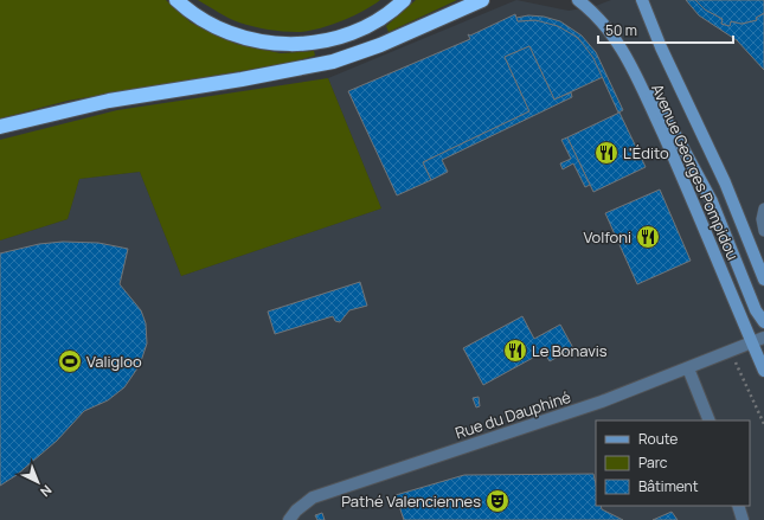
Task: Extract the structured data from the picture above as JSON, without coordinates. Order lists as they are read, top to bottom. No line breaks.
{"streets":{"main road":["Avenue Georges Pompidou"],"street":["Rue du Dauphiné"]},"crossings":[["Avenue Georges Pompidou","Rue du Dauphiné"]],"places":{"restaurant":["L'Édito","Volfoni","Le Bonavis"],"sports":["Valigloo"],"theatre":["Pathé Valenciennes"]},"legend":["Route","Parc","Bâtiment"],"scale_bar":"50 m","north":"bottom right"}
